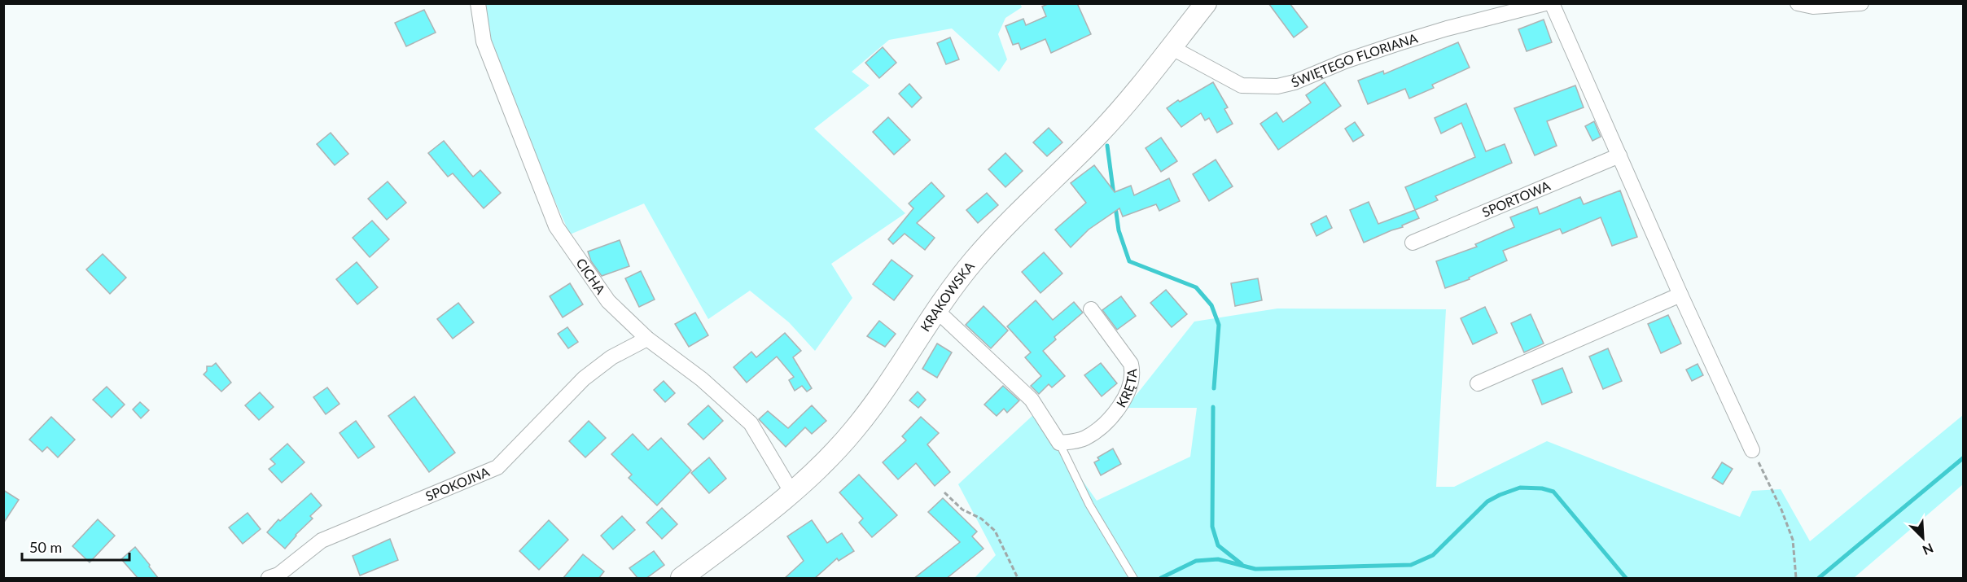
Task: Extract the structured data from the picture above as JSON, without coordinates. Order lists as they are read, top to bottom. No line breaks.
{"streets":{"street":["ŚWIĘTEGO FLORIANA","SPORTOWA","CICHA","KRAKOWSKA","KRĘTA","SPOKOJNA"]},"crossings":[["ŚWIĘTEGO FLORIANA","KRAKOWSKA"],["CICHA","KRAKOWSKA"],["CICHA","SPOKOJNA"]],"scale_bar":"50 m","north":"bottom right"}
